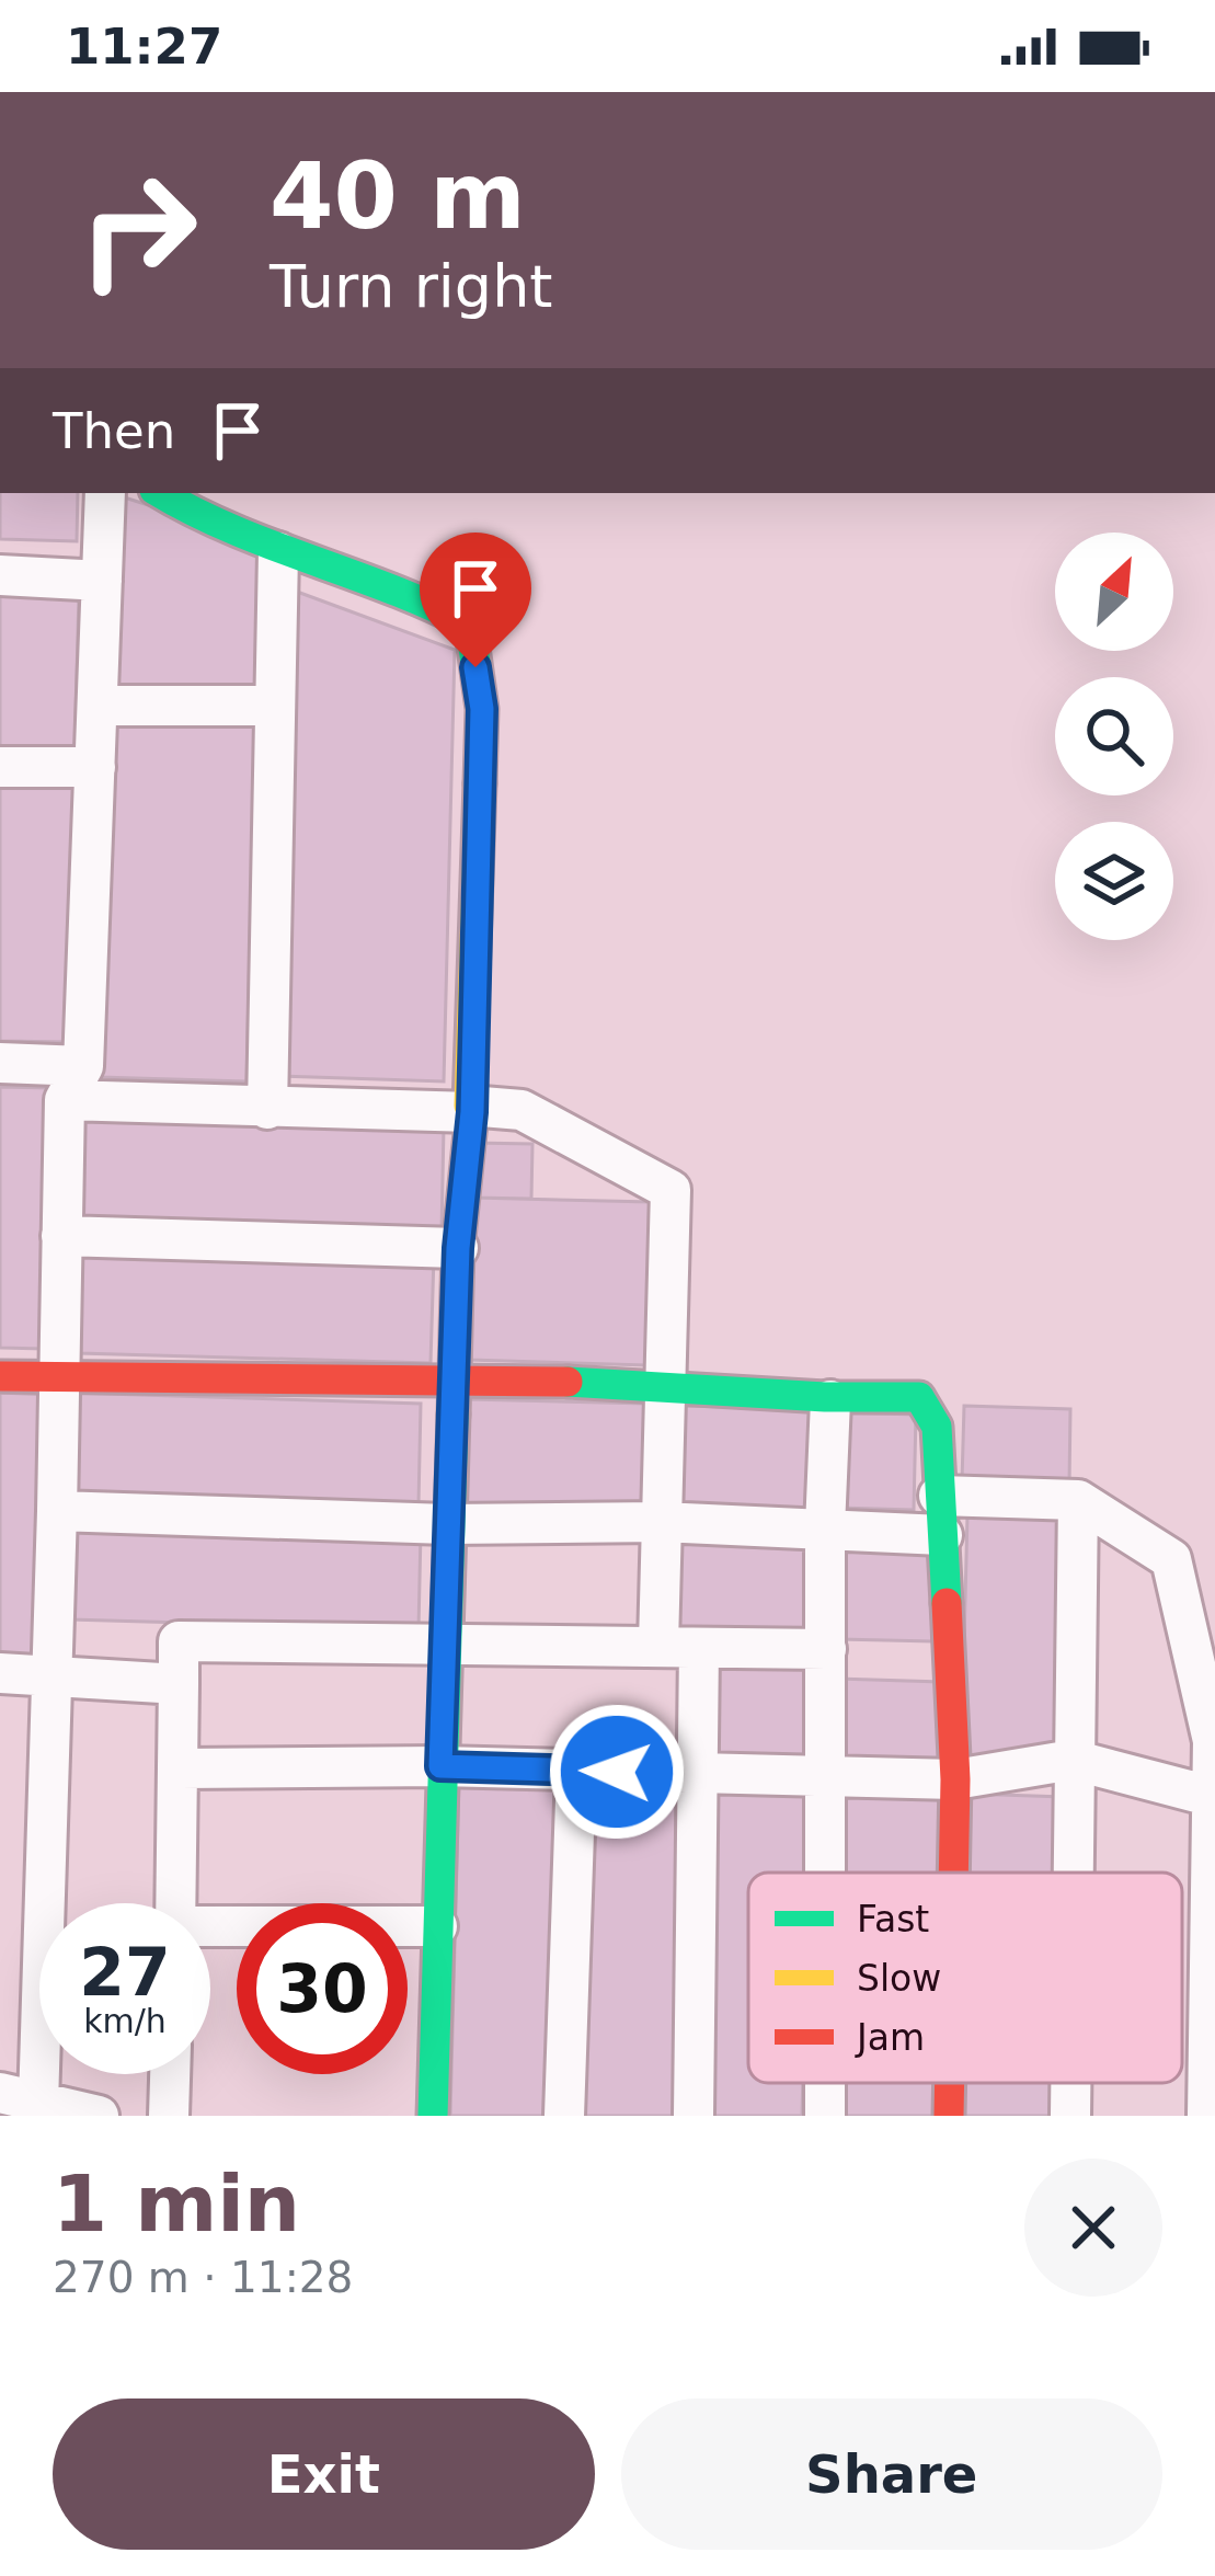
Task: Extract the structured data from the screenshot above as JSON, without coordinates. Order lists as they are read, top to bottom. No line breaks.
{"legend":["Fast","Slow","Jam"],"north":"top right","page":{"status":"11:27","turn":["40 m","Turn right"],"then":"Then","speed":"27 km/h","limit":"30","heading":["1 min","270 m · 11:28"],"buttons":["Exit","Share"]}}
